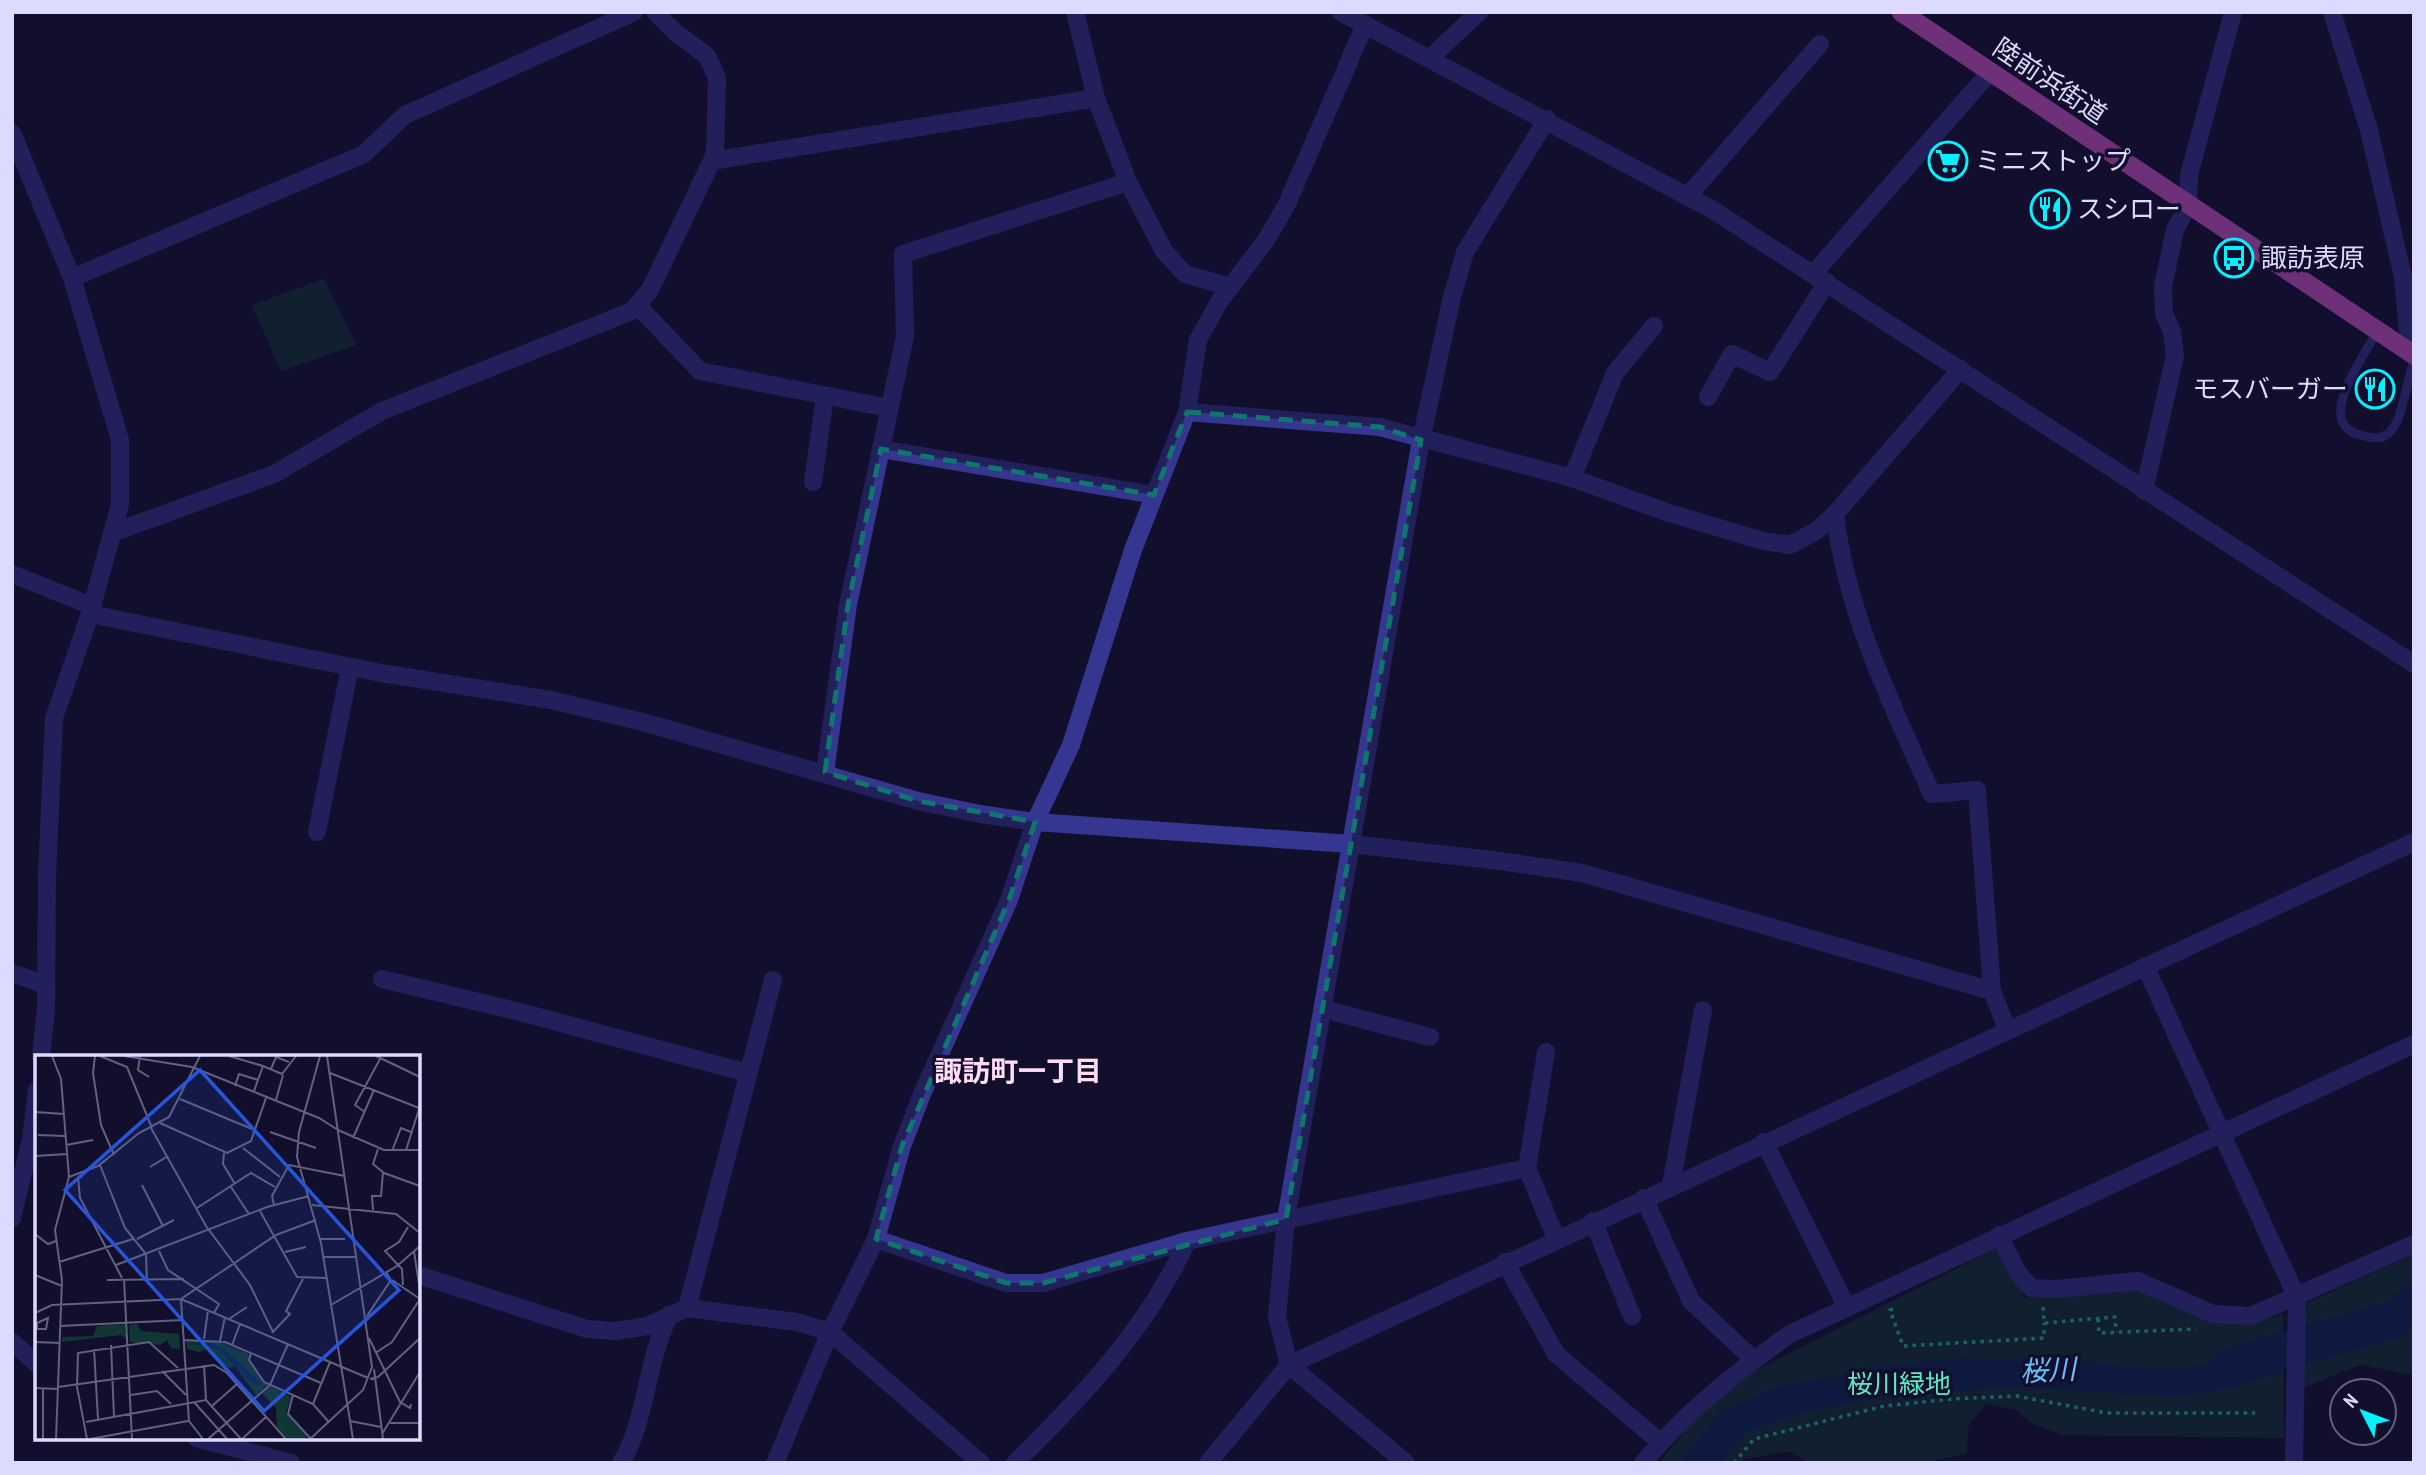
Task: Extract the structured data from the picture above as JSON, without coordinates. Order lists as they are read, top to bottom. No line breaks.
{"streets":{"highway":["陸前浜街道"]},"districts":["諏訪町一丁目"],"water":["桜川"],"parks":["桜川緑地"],"places":{"supermarket":["ミニストップ"],"restaurant":["スシロー","モスバーガー"],"bus stop":["諏訪表原"]},"north":"top left"}
